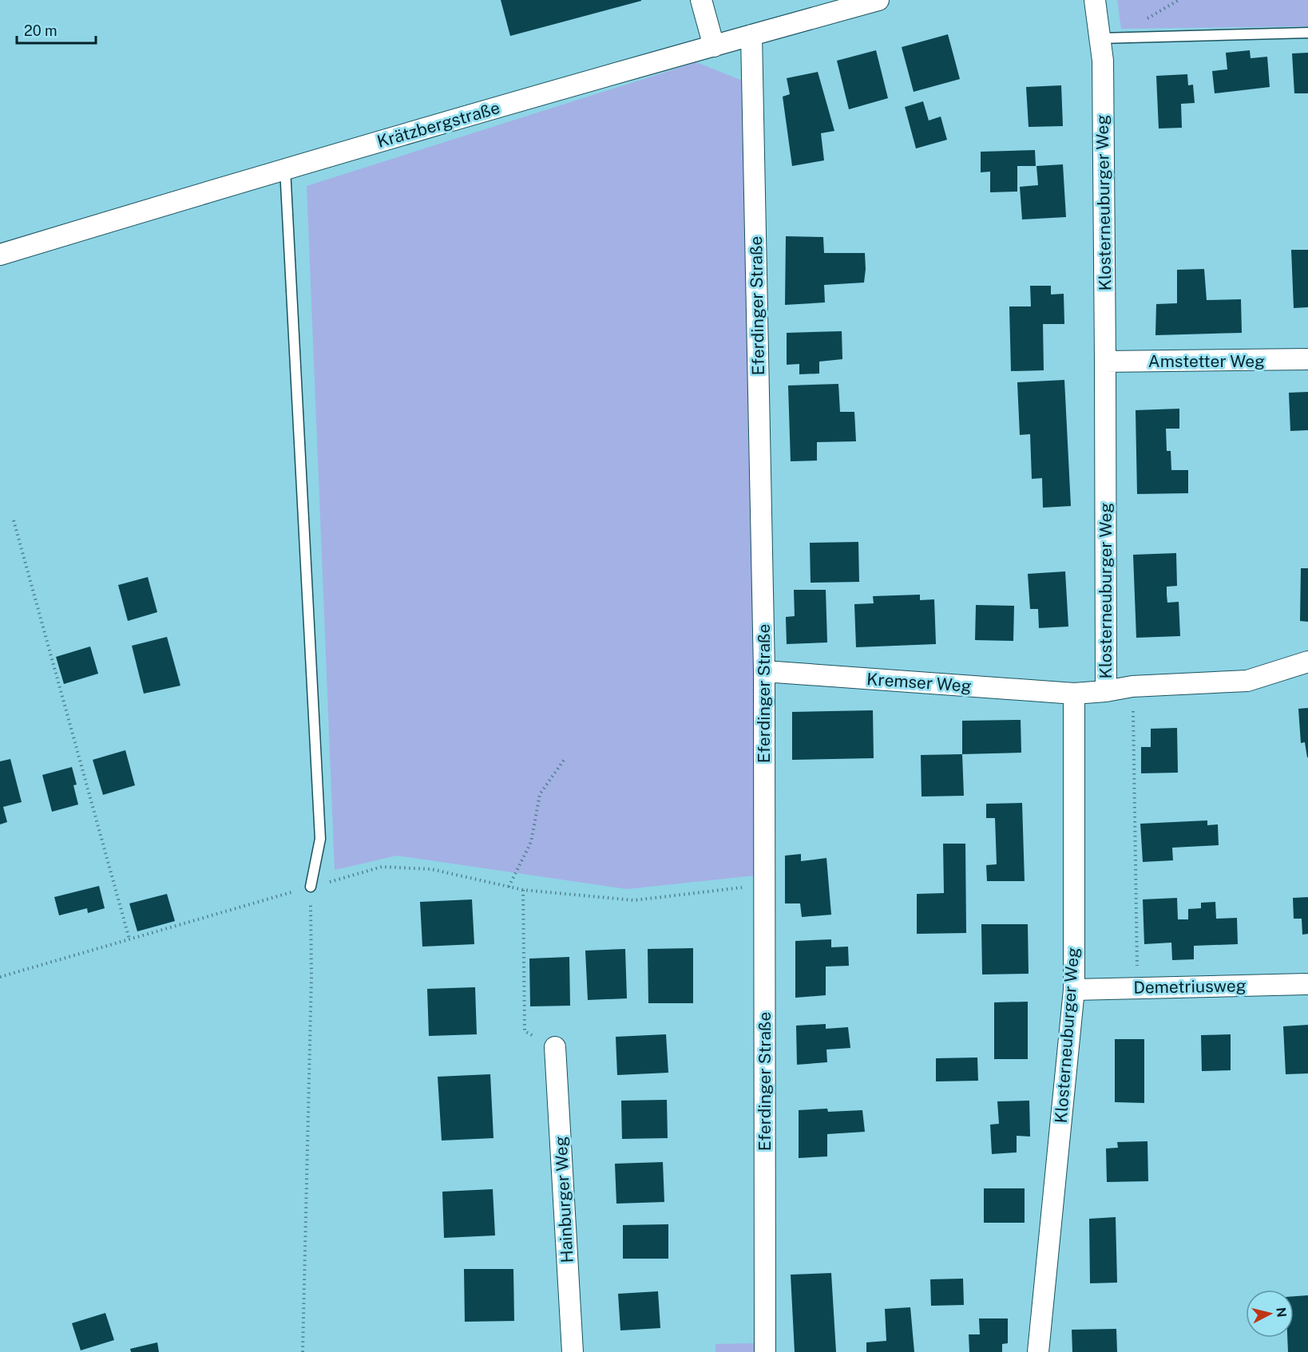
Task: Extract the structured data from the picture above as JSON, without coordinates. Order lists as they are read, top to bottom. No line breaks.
{"streets":{"street":["Krätzbergstraße","Klosterneuburger Weg","Eferdinger Straße","Amstetter Weg","Kremser Weg","Demetriusweg","Hainburger Weg"]},"crossings":[["Krätzbergstraße","Eferdinger Straße"],["Klosterneuburger Weg","Amstetter Weg"],["Klosterneuburger Weg","Kremser Weg"],["Klosterneuburger Weg","Demetriusweg"],["Eferdinger Straße","Kremser Weg"]],"scale_bar":"20 m","north":"right"}
